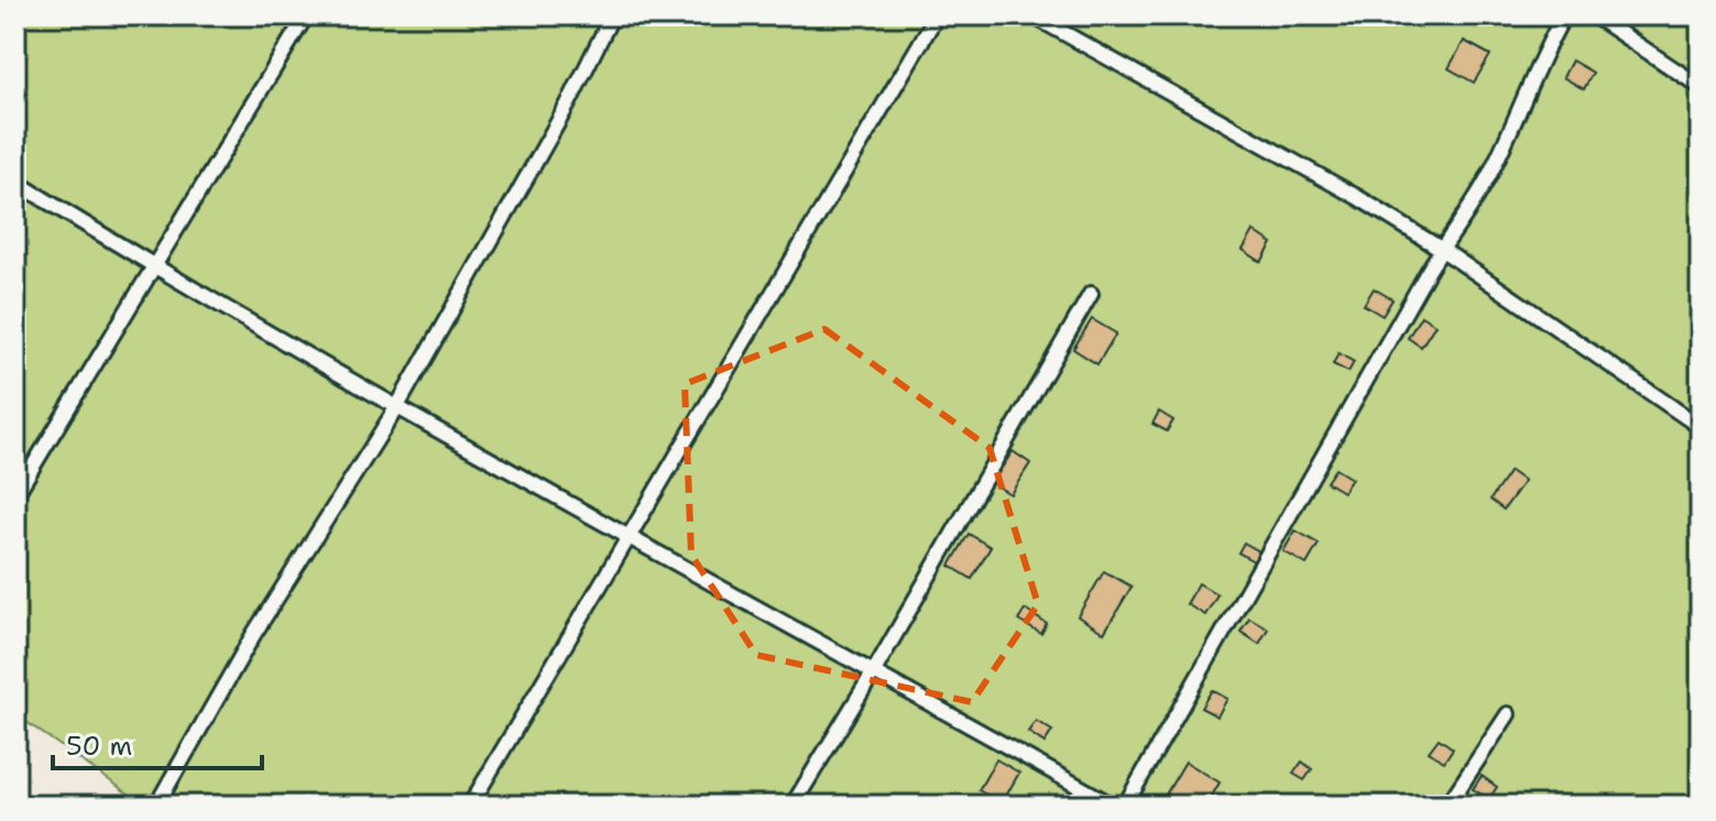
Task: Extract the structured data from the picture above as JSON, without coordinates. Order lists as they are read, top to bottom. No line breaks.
{"scale_bar":"50 m"}
